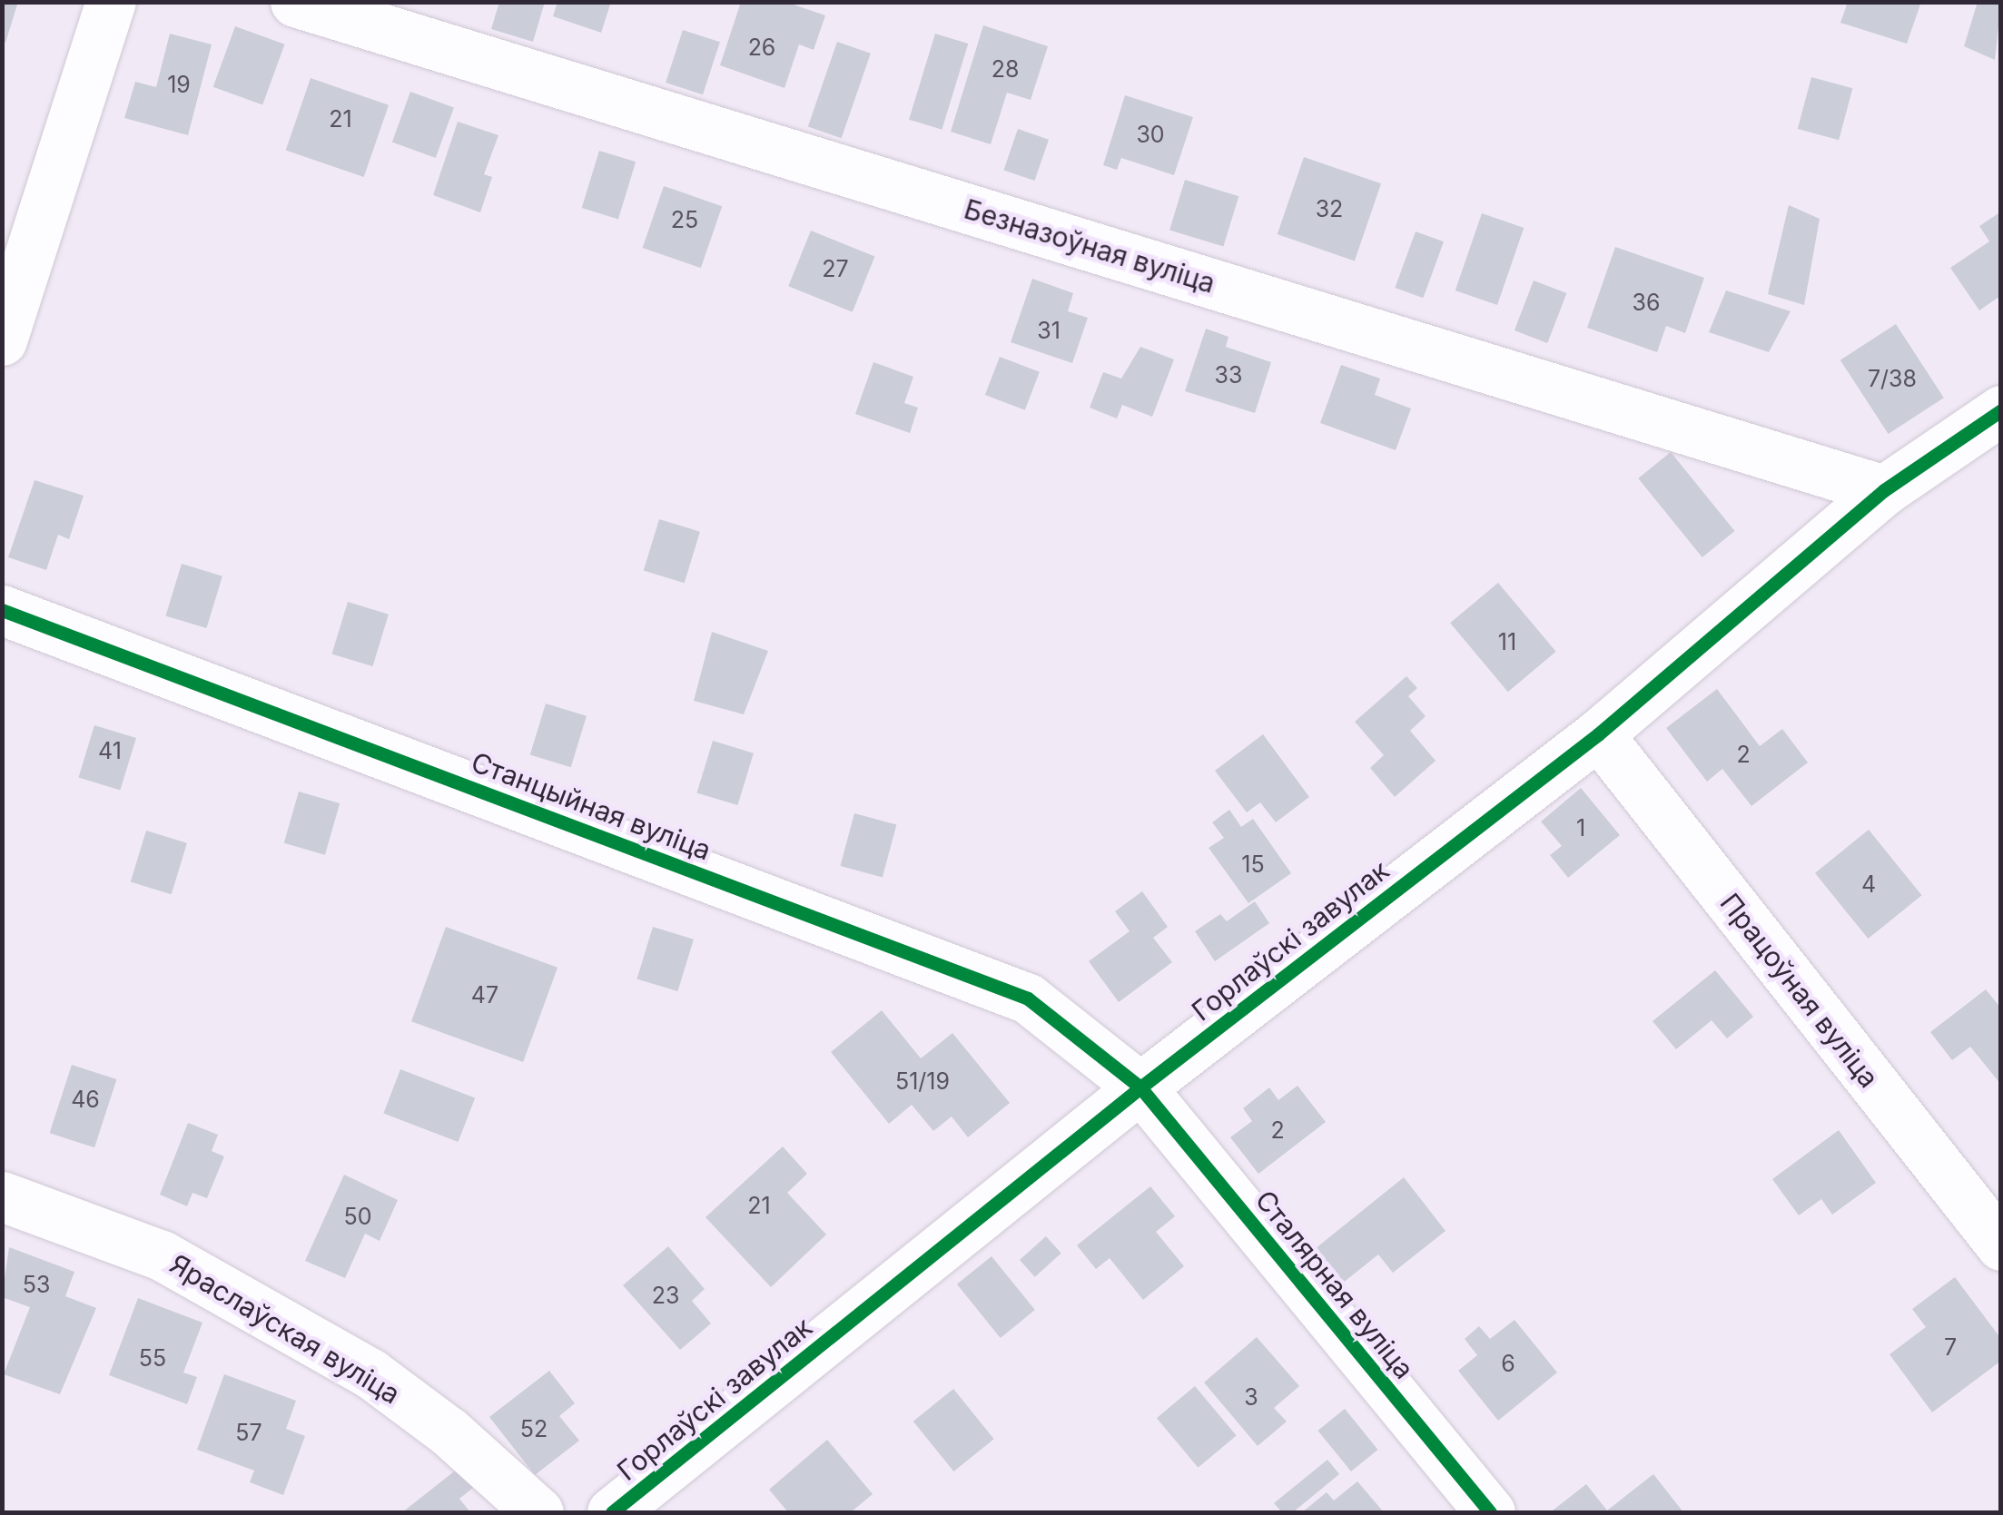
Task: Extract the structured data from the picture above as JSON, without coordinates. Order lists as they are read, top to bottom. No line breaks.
{"streets":{"street":["Безназоўная вуліца","Станцыйная вуліца","Горлаўскі завулак","Працоўная вуліца","Сталярная вуліца","Яраслаўская вуліца"]},"crossings":[["Безназоўная вуліца","Горлаўскі завулак"],["Станцыйная вуліца","Горлаўскі завулак"],["Станцыйная вуліца","Сталярная вуліца"],["Горлаўскі завулак","Працоўная вуліца"],["Горлаўскі завулак","Сталярная вуліца"]],"house_numbers":["26","28","19","21","30","32","25","27","36","31","33","7/38","11","41","2","1","15","4","47","51/19","46","2","21","50","53","23","7","55","6","3","52","57"]}
